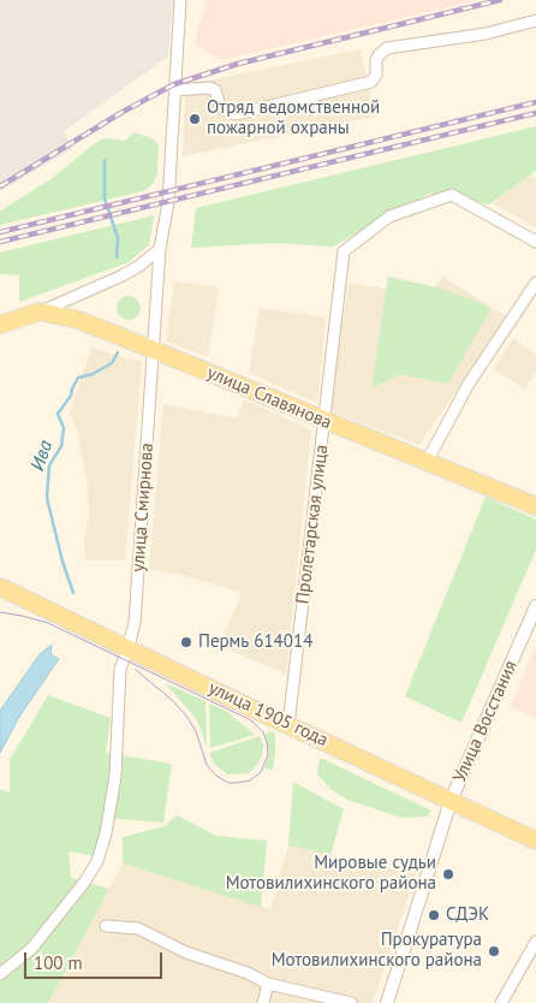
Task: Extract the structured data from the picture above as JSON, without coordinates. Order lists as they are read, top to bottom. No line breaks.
{"streets":{"main road":["улица Славянова","улица 1905 года"],"street":["улица Смирнова","Пролетарская улица","Улица Восстания"]},"crossings":[["улица Славянова","улица Смирнова"],["улица Славянова","Пролетарская улица"],["улица Смирнова","улица 1905 года"],["Пролетарская улица","улица 1905 года"],["улица 1905 года","Улица Восстания"]],"water":["Ива"],"places":["Отряд ведомственной пожарной охраны","Пермь 614014","Мировые судьи Мотовилихинского района","СДЭК","Прокуратура Мотовилихинского района"],"scale_bar":"100 m"}
